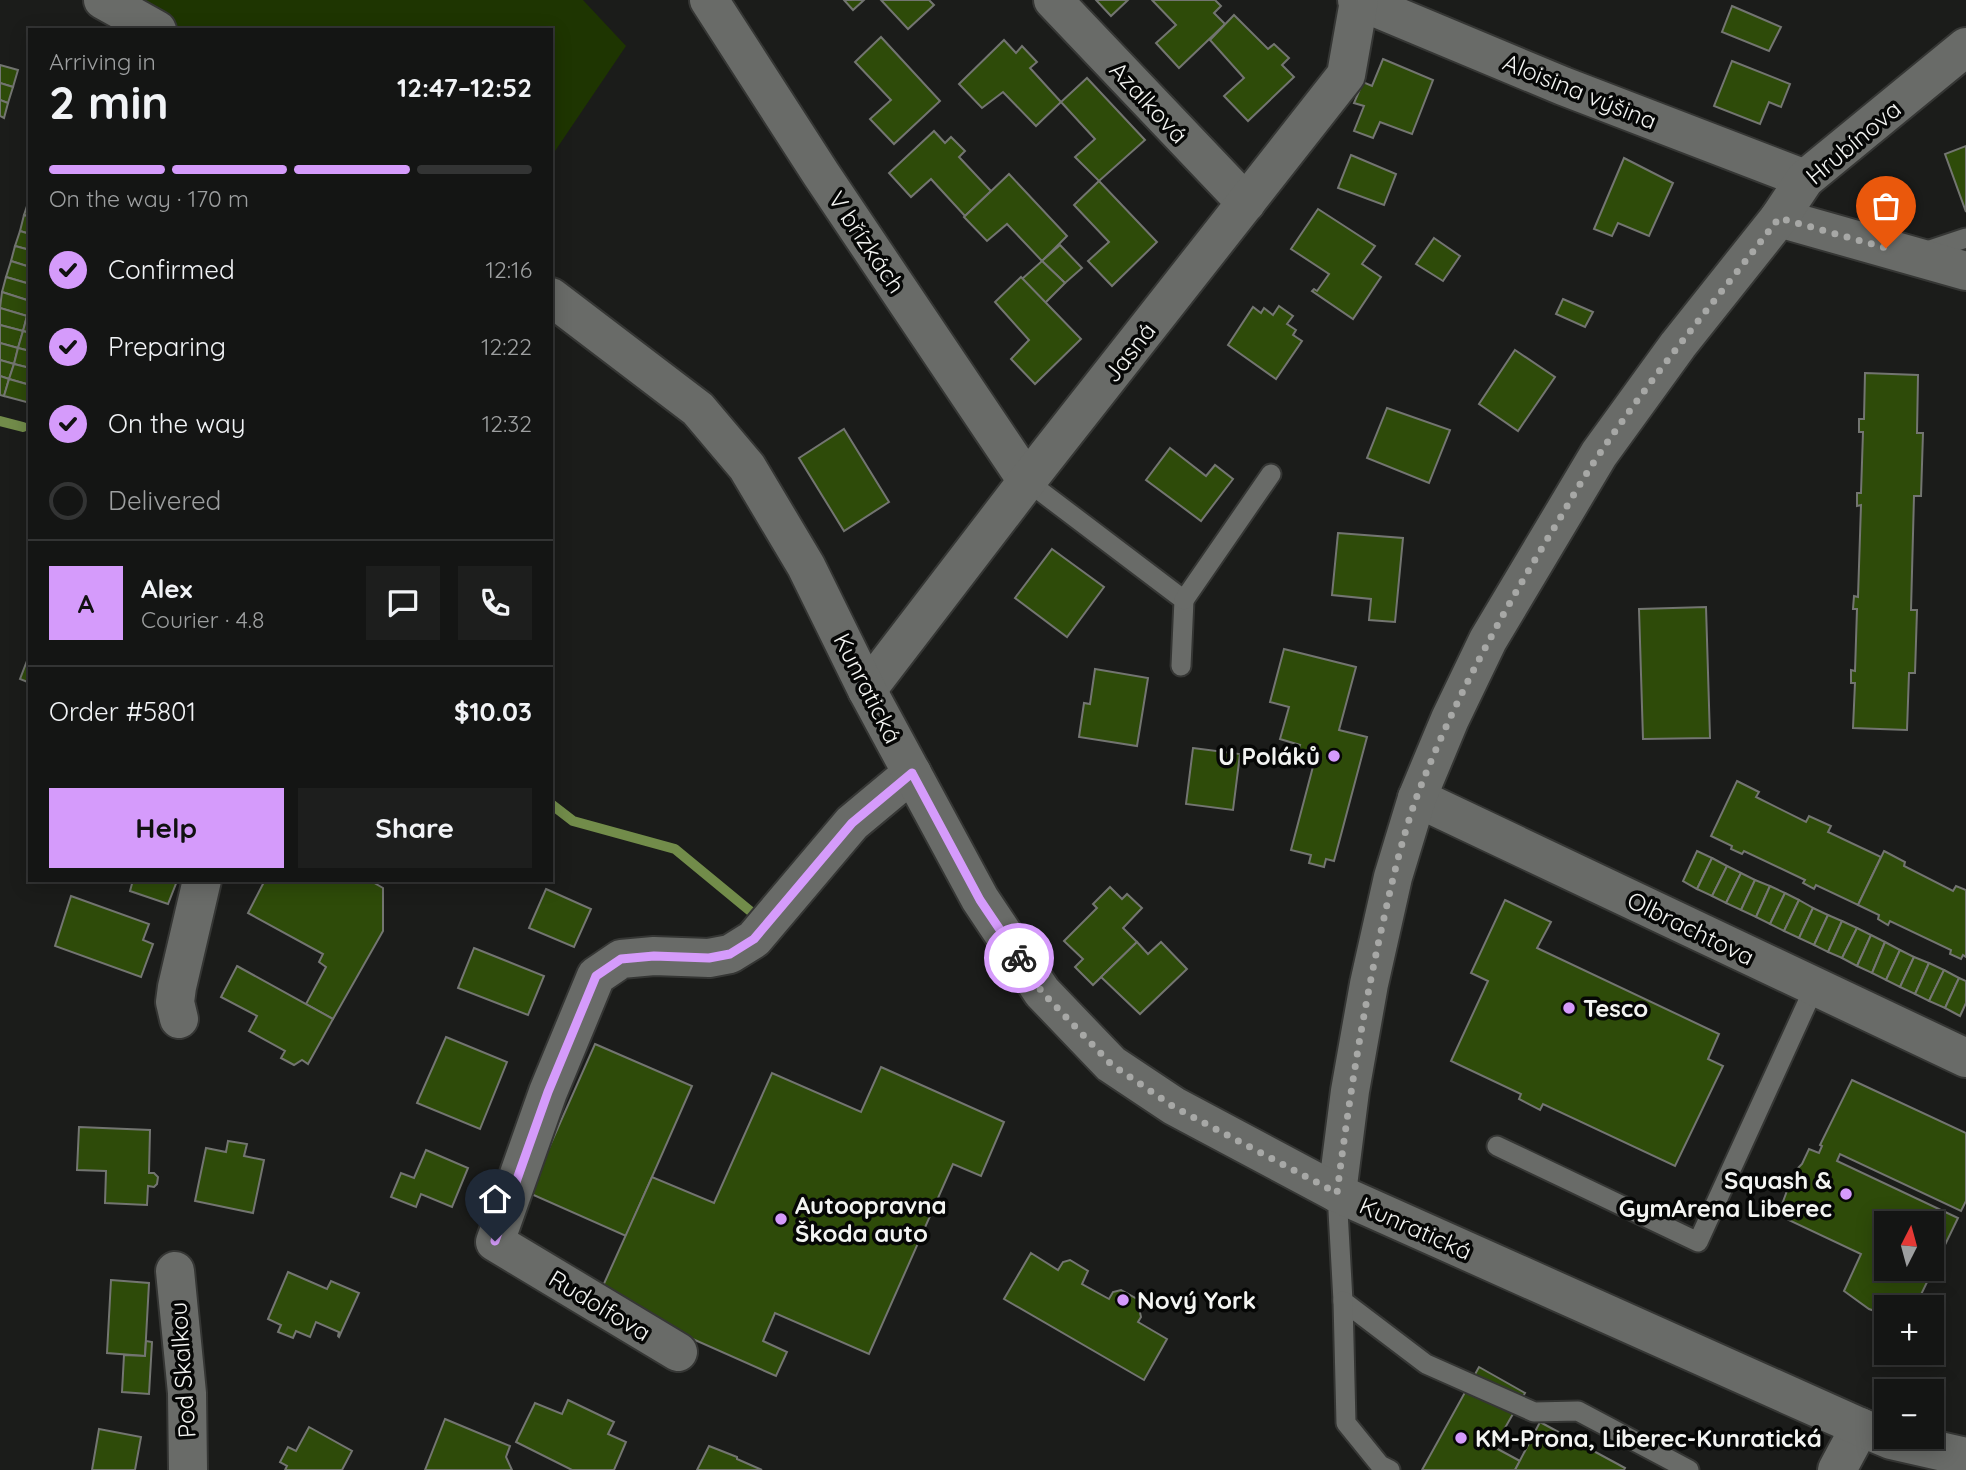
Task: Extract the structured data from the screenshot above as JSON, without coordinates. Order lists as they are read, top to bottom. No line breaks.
{"streets":{"street":["Aloisina výšina","Azalková","Hrubínova","V břízkách","Jasná","Kunratická","Olbrachtova","Rudolfova","Pod Skalkou"]},"crossings":[["Aloisina výšina","Hrubínova"],["Aloisina výšina","Jasná"],["Azalková","Jasná"],["Hrubínova","Kunratická"],["Hrubínova","Olbrachtova"],["V břízkách","Jasná"],["Jasná","Kunratická"],["Kunratická","Rudolfova"]],"places":["U Poláků","Tesco","Squash & GymArena Liberec","Autoopravna Škoda auto","Nový York","KM-Prona, Liberec-Kunratická"],"north":"top","page":{"heading":["2 min","Arriving in","12:47–12:52"],"panel":["Alex","Courier · 4.8","Order #5801","$10.03"],"bar":"On the way · 170 m","list":[["Confirmed","12:16"],["Preparing","12:22"],["On the way","12:32"],"Delivered"],"round":"A","buttons":["Help","Share"],"map_buttons":["+","−"]}}
